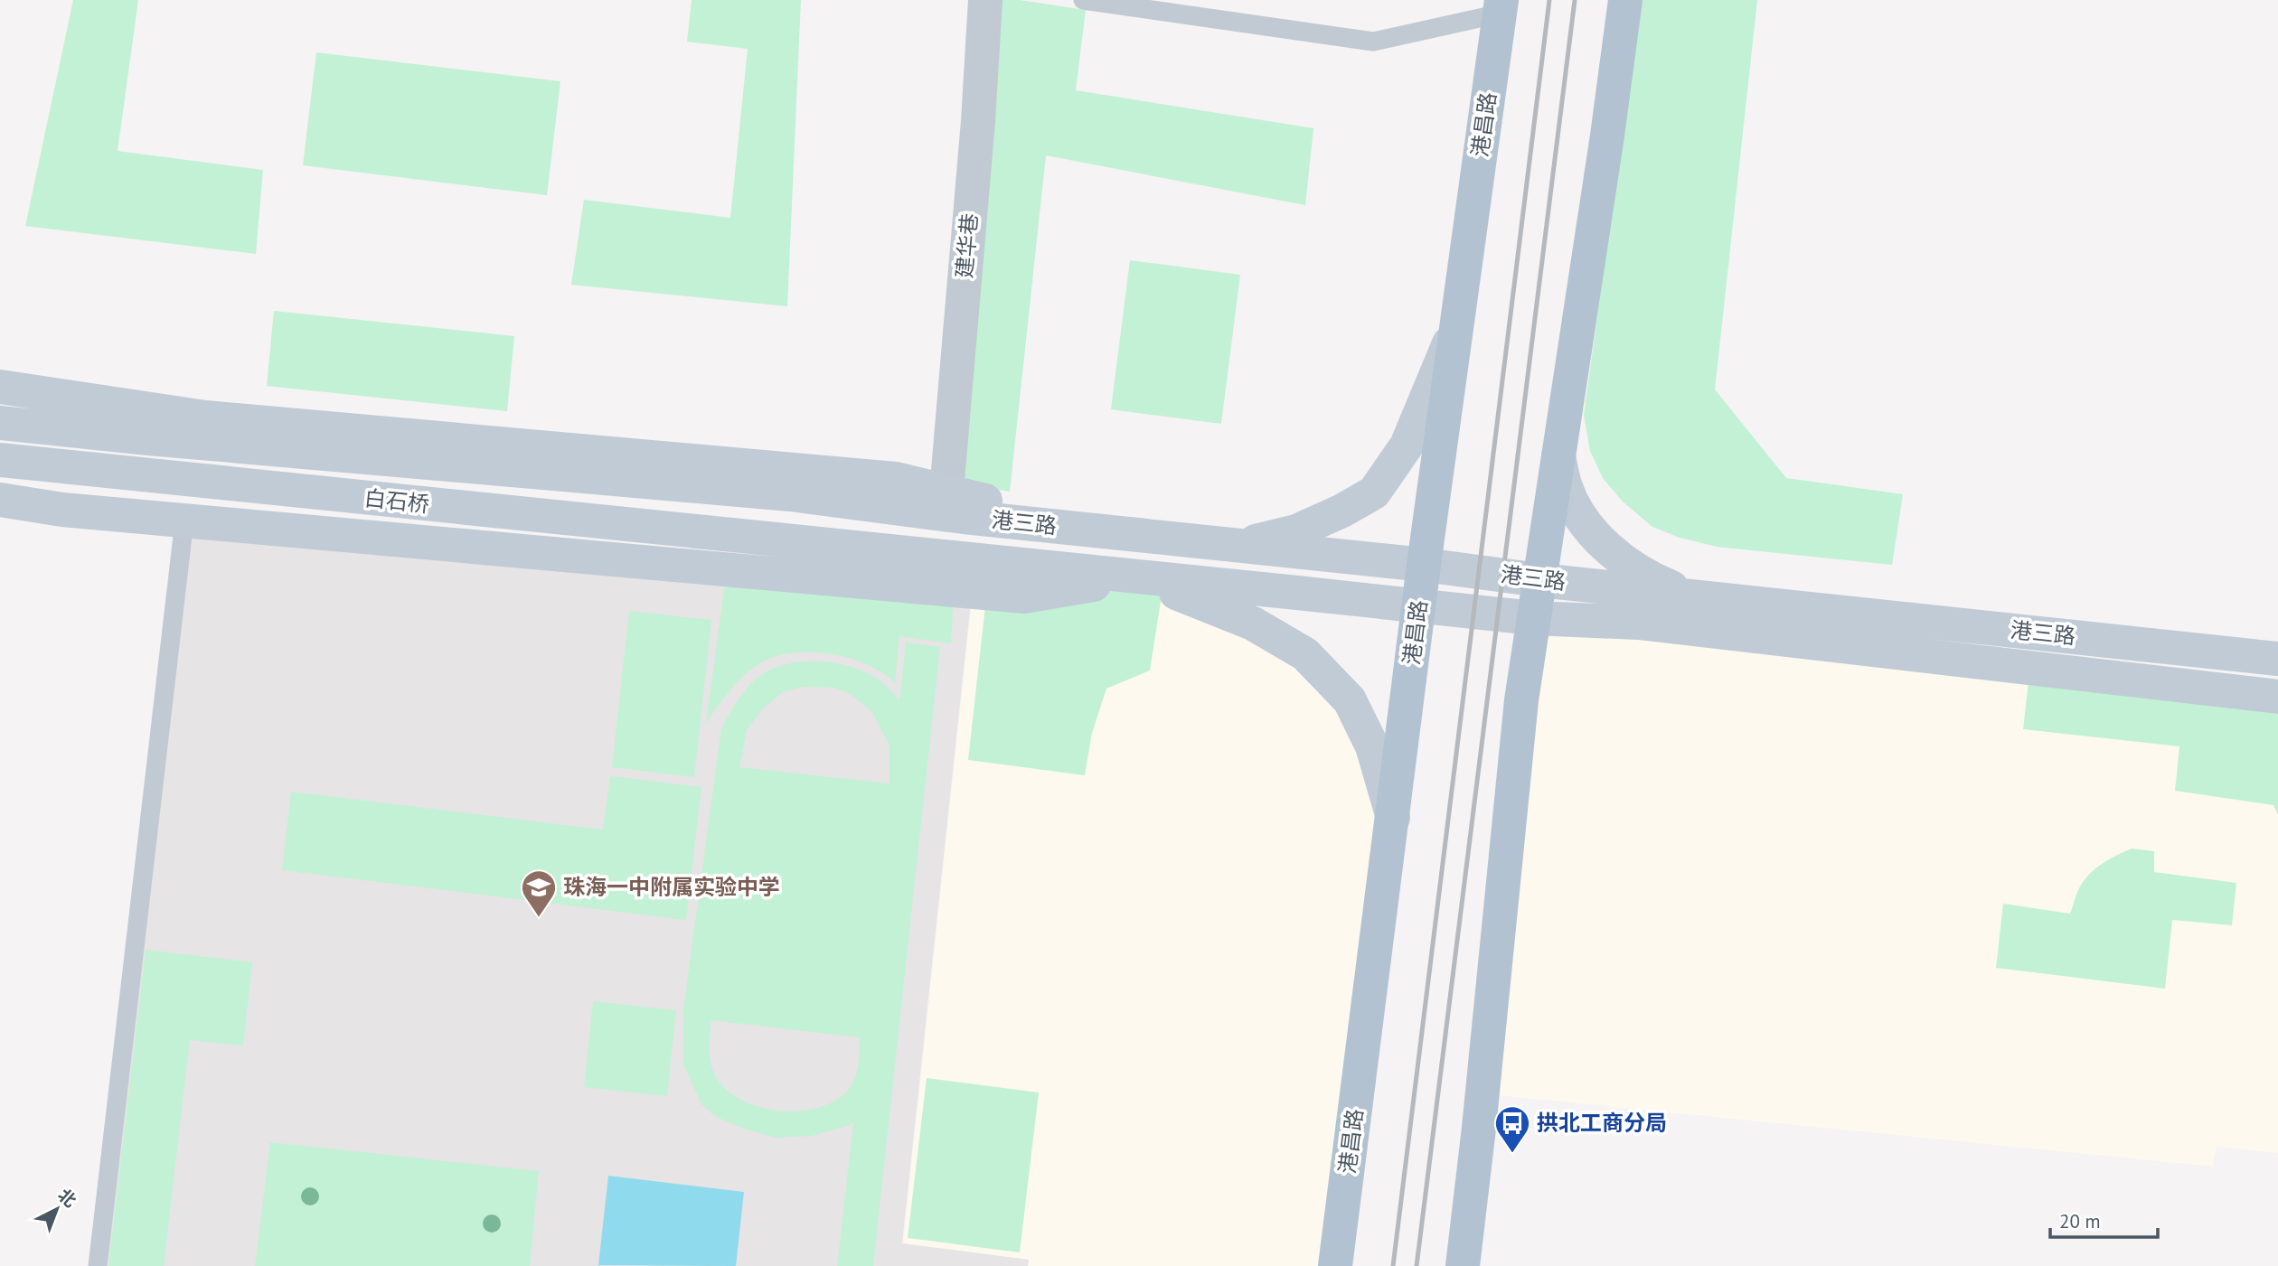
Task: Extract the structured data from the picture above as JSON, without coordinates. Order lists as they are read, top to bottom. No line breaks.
{"streets":{"main road":["港昌路","白石桥","港三路"],"street":["建华巷"]},"crossings":[["港昌路","白石桥"],["港昌路","港三路"],["白石桥","港三路"]],"places":{"school or university":["珠海一中附属实验中学"],"bus stop":["拱北工商分局"]},"scale_bar":"20 m","north":"top right"}
